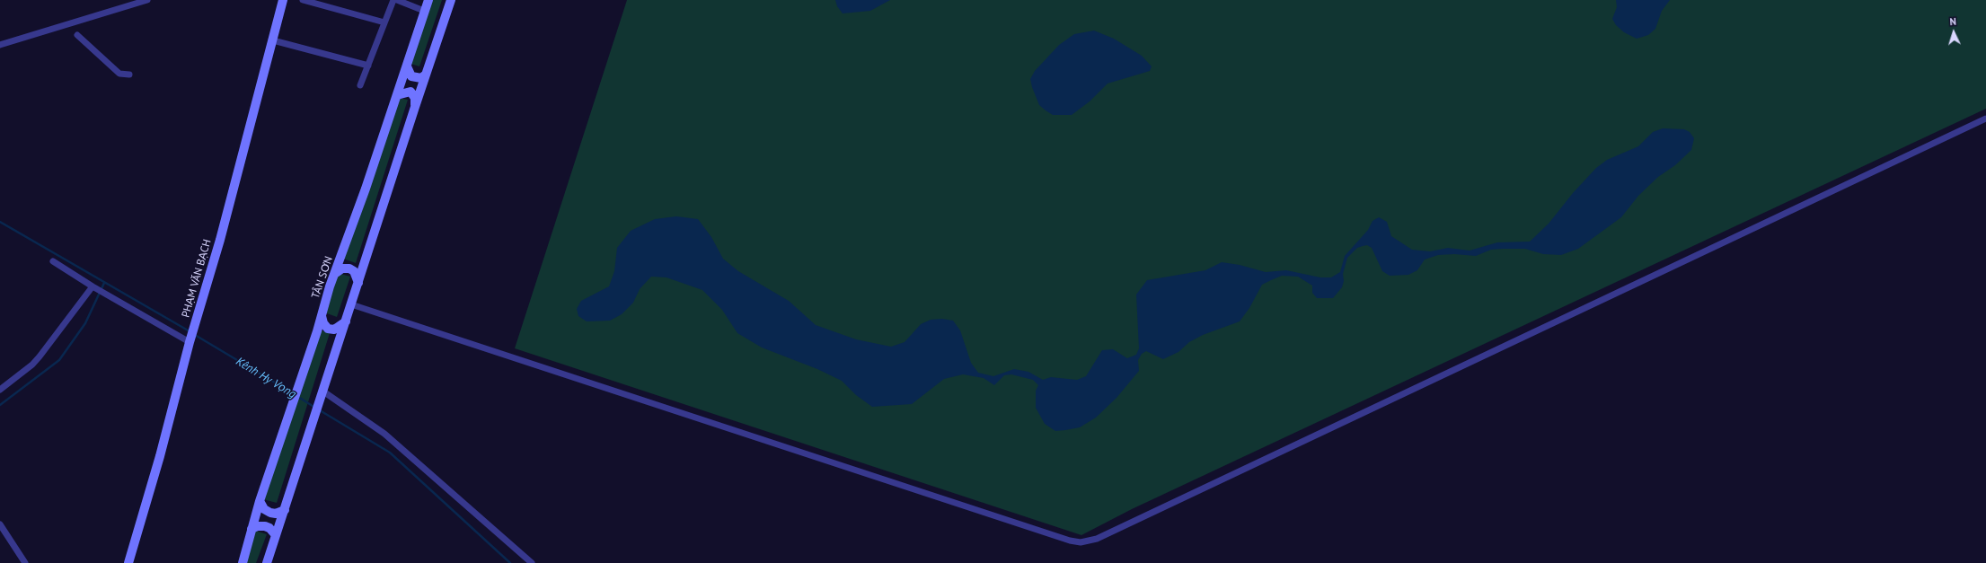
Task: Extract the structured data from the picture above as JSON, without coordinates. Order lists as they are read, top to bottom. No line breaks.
{"streets":{"street":["TÂN SƠN","PHẠM VĂN BẠCH"]},"water":["Kênh Hy Vọng"],"north":"top"}
